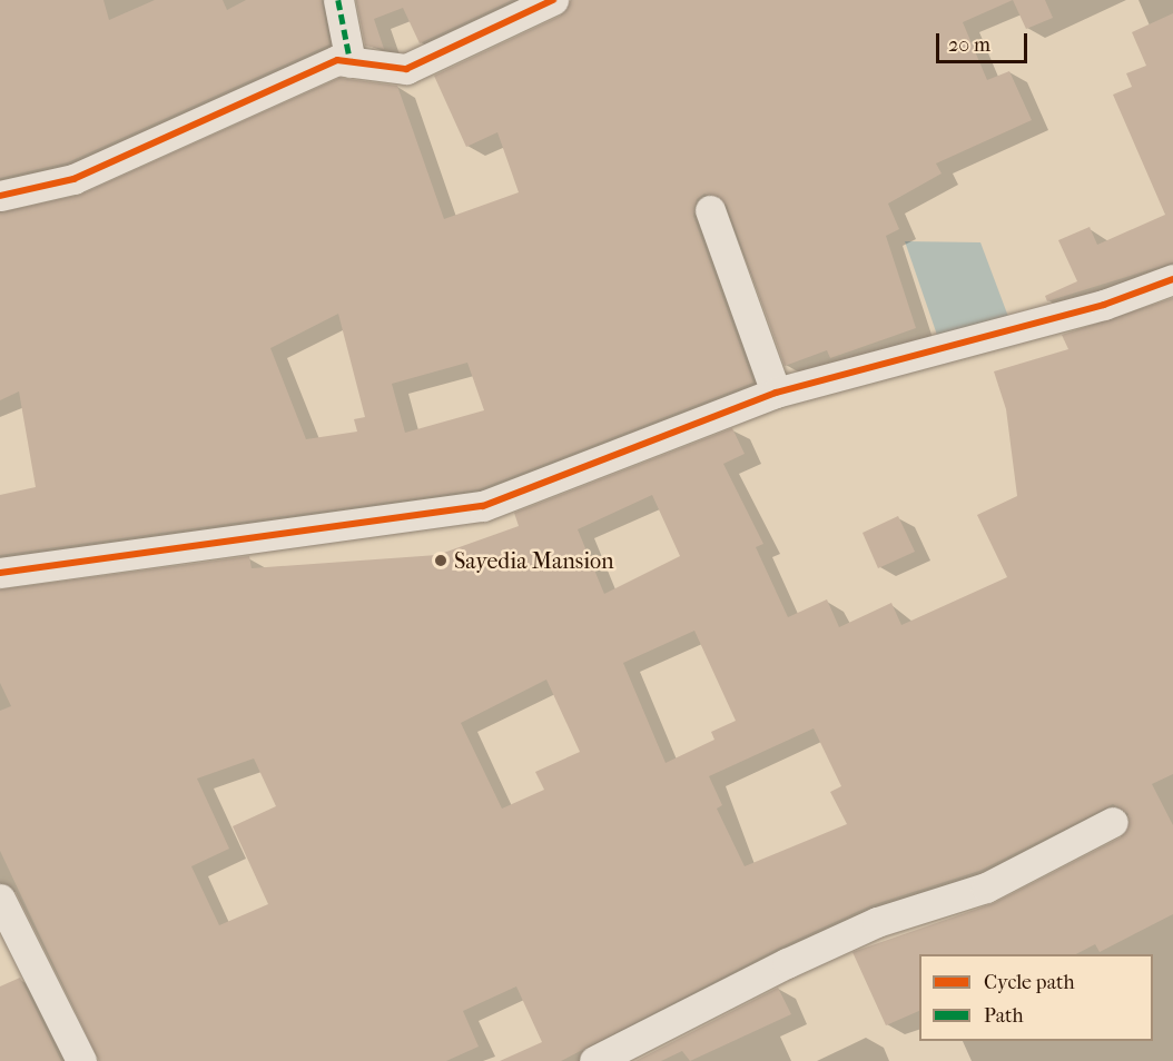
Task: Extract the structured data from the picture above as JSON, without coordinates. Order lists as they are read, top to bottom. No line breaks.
{"places":["Sayedia Mansion"],"legend":["Cycle path","Path"],"scale_bar":"20 m"}
